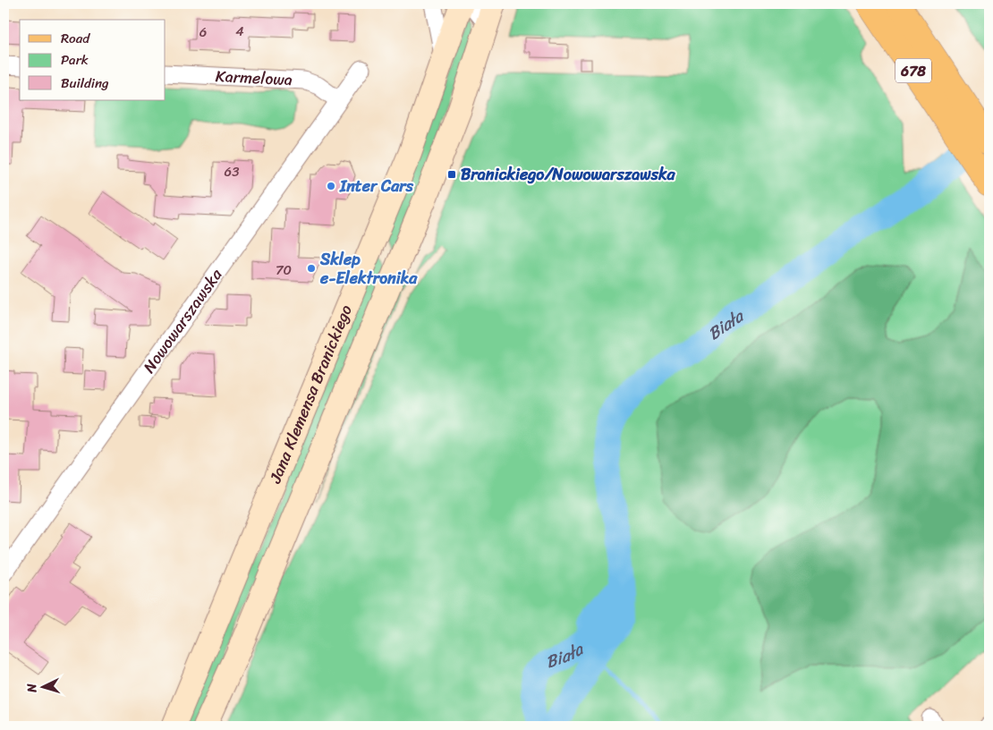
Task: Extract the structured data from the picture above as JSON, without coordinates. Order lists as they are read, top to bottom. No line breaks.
{"streets":{"main road":["678","Jana Klemensa Branickiego"],"street":["Karmelowa","Nowowarszawska"]},"crossings":[["Karmelowa","Nowowarszawska"]],"water":["Biała"],"places":{"transit":["Branickiego/Nowowarszawska"],"other":["Inter Cars","Sklep e-Elektronika"]},"house_numbers":["4","6","63","70"],"legend":["Road","Park","Building"],"north":"left"}
